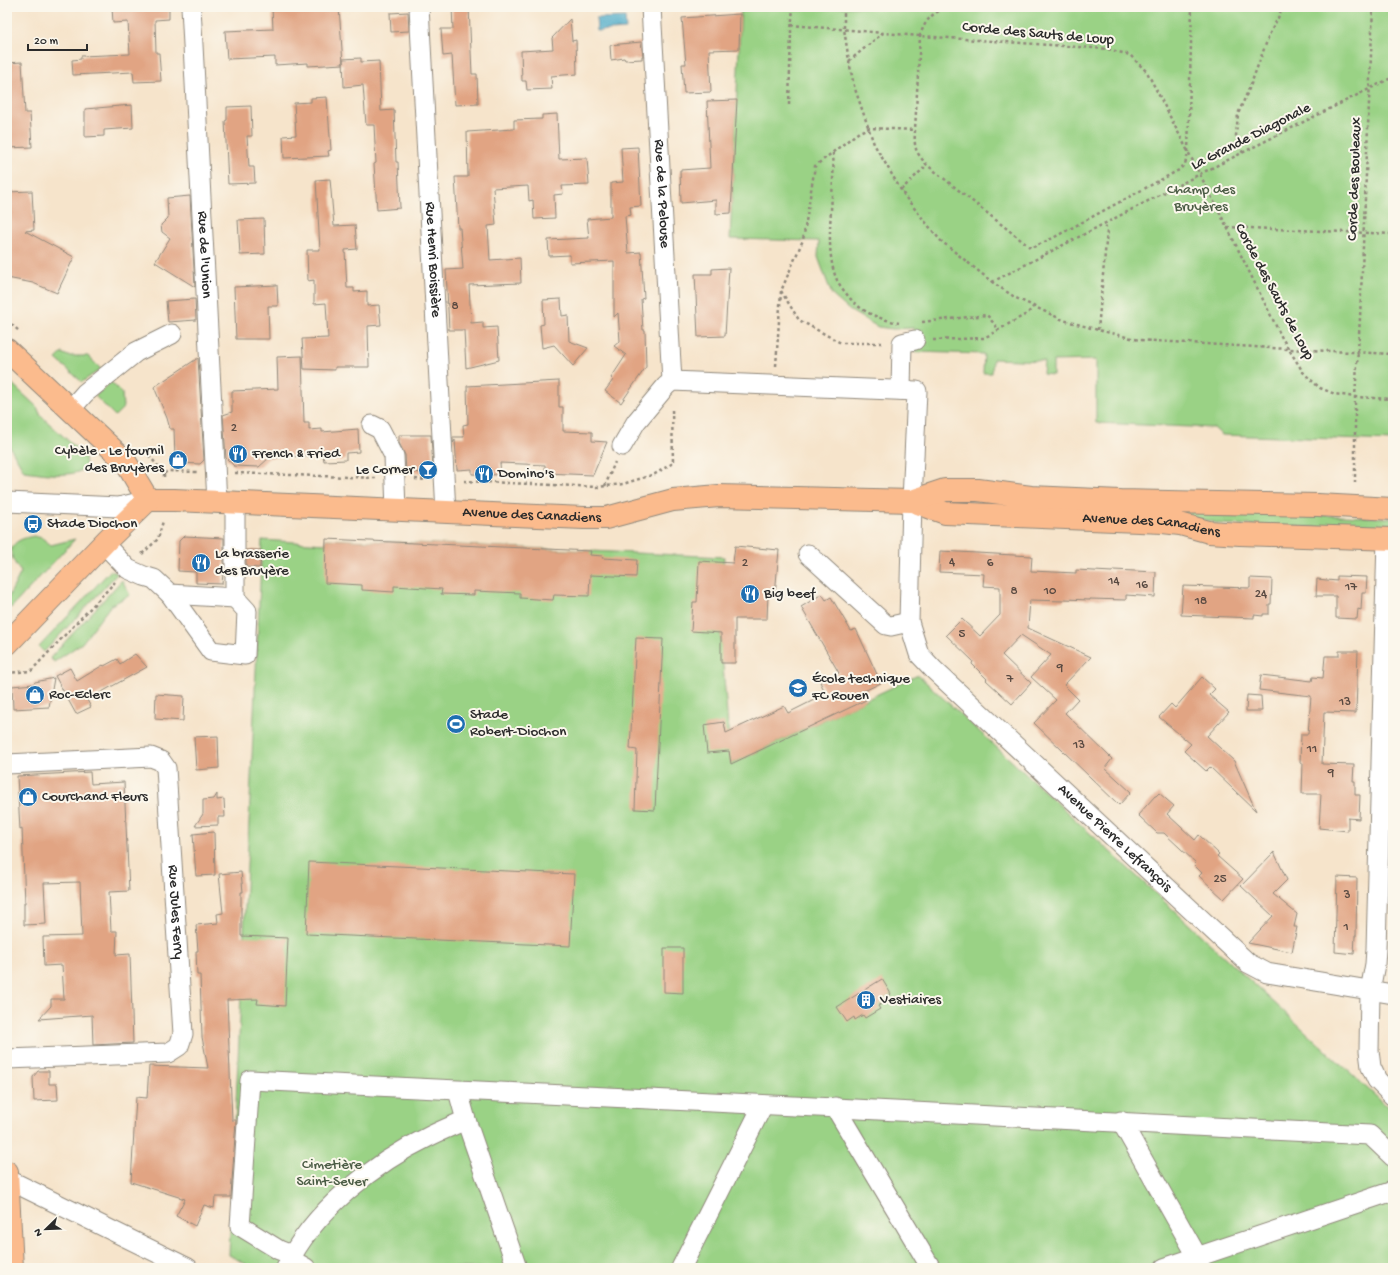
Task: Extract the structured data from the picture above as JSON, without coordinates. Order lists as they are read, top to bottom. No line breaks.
{"streets":{"main road":["Avenue des Canadiens"],"street":["Rue de la Pelouse","Rue de l'Union","Rue Henri Boissière","Avenue Pierre Lefrançois","Rue Jules Ferry"],"path":["Corde des Sauts de Loup","La Grande Diagonale","Corde des Bouleaux"]},"crossings":[["Corde des Sauts de Loup","La Grande Diagonale"],["Corde des Sauts de Loup","Corde des Bouleaux"],["La Grande Diagonale","Corde des Bouleaux"],["Rue de l'Union","Avenue des Canadiens"],["Rue Henri Boissière","Avenue des Canadiens"],["Avenue des Canadiens","Avenue Pierre Lefrançois"]],"parks":["Champ des Bruyères","Cimetière Saint-Sever"],"places":{"restaurant":["French & Fried","Domino's","La brasserie des Bruyère","Big beef"],"shop":["Cybèle - Le fournil des Bruyères","Roc-Eclerc","Courchand Fleurs"],"bar":["Le Corner"],"bus stop":["Stade Diochon"],"school or university":["École technique FC Rouen"],"sports":["Stade Robert-Diochon"],"building":["Vestiaires"]},"house_numbers":["8","2","4","2","6","14","16","17","8","10","24","18","5","9","7","13","13","11","9","25","3","1"],"scale_bar":"20 m","north":"bottom left"}
